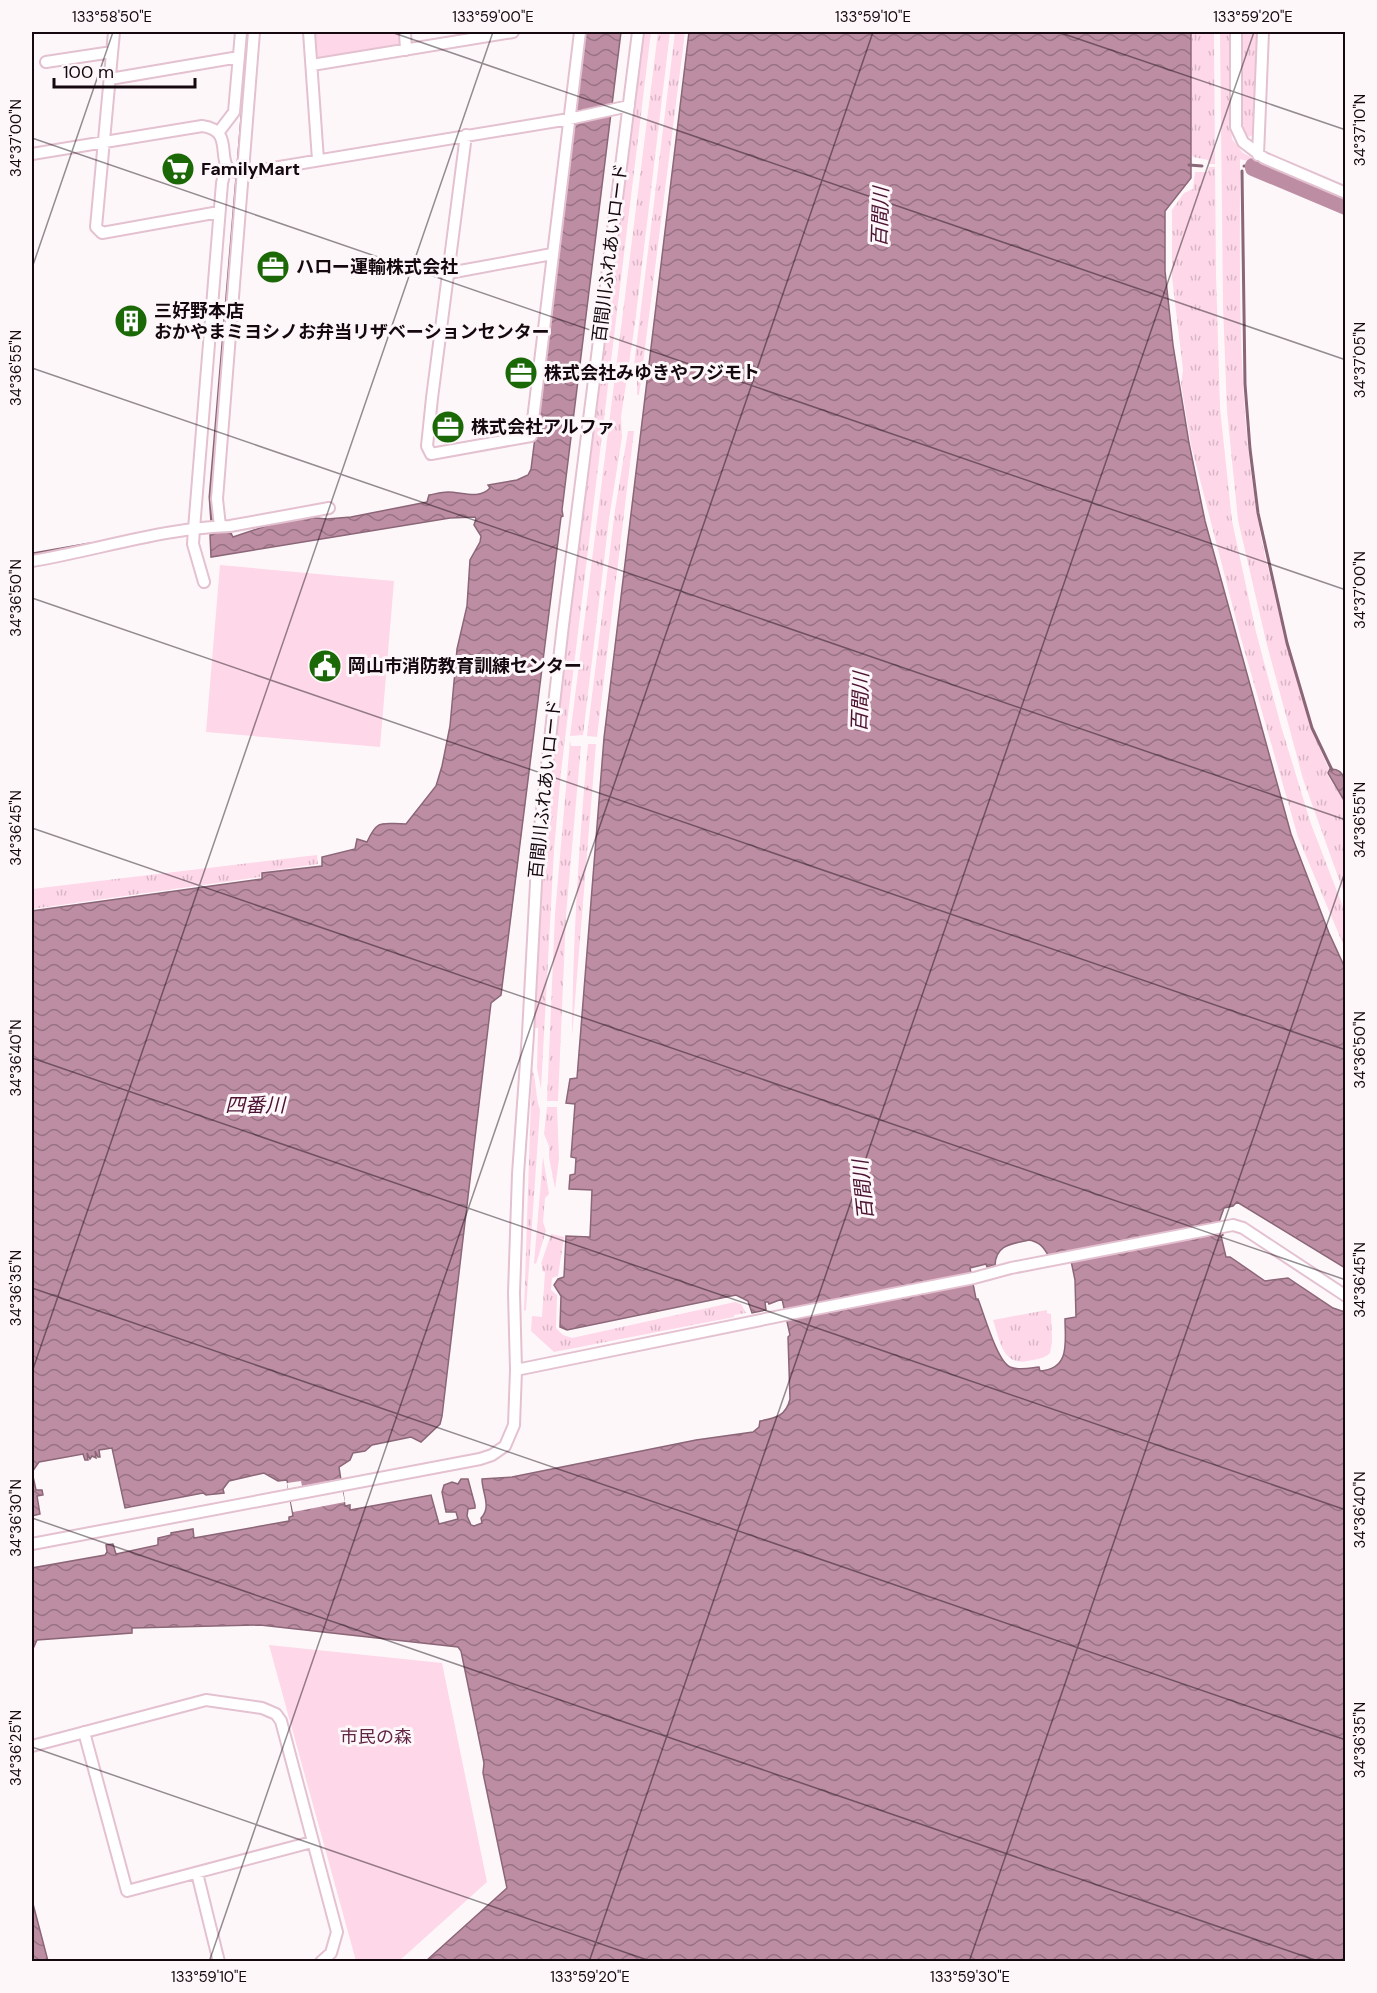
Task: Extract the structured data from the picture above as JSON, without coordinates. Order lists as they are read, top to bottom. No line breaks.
{"streets":{"street":["百間川ふれあいロード"]},"water":["百間川","四番川"],"parks":["市民の森"],"places":{"supermarket":["FamilyMart"],"office":["ハロー運輸株式会社","株式会社みゆきやフジモト","株式会社アルファ"],"building":["三好野本店 おかやまミヨシノお弁当リザベーションセンター"],"public building":["岡山市消防教育訓練センター"]},"scale_bar":"100 m","coordinates":["133°58'50\"E","133°59'00\"E","133°59'10\"E","133°59'20\"E","34°37'10\"N","34°37'00\"N","34°37'05\"N","34°36'55\"N","34°36'50\"N","34°36'45\"N","34°36'40\"N","34°36'35\"N","34°36'30\"N","34°36'25\"N","133°59'30\"E"]}
